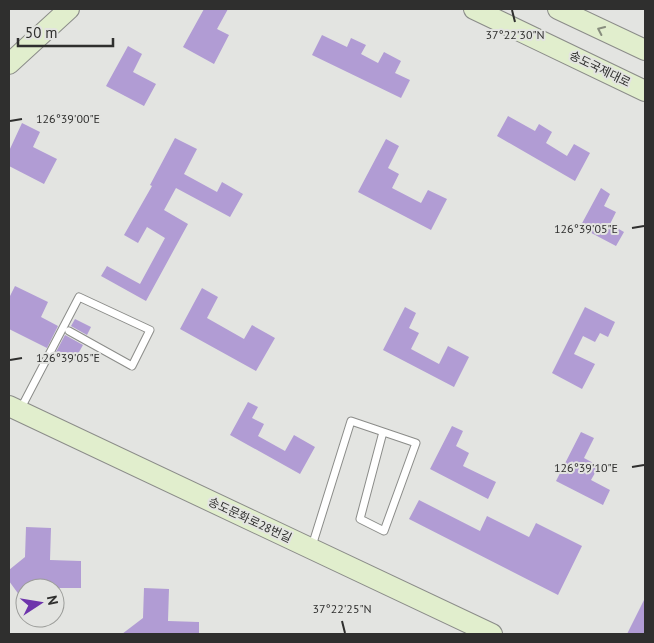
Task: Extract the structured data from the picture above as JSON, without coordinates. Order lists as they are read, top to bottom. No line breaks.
{"streets":{"street":["송도국제대로","송도문화로28번길"]},"scale_bar":"50 m","north":"right","coordinates":["37°22'30\"N","126°39'00\"E","126°39'05\"E","126°39'10\"E","37°22'25\"N"]}
